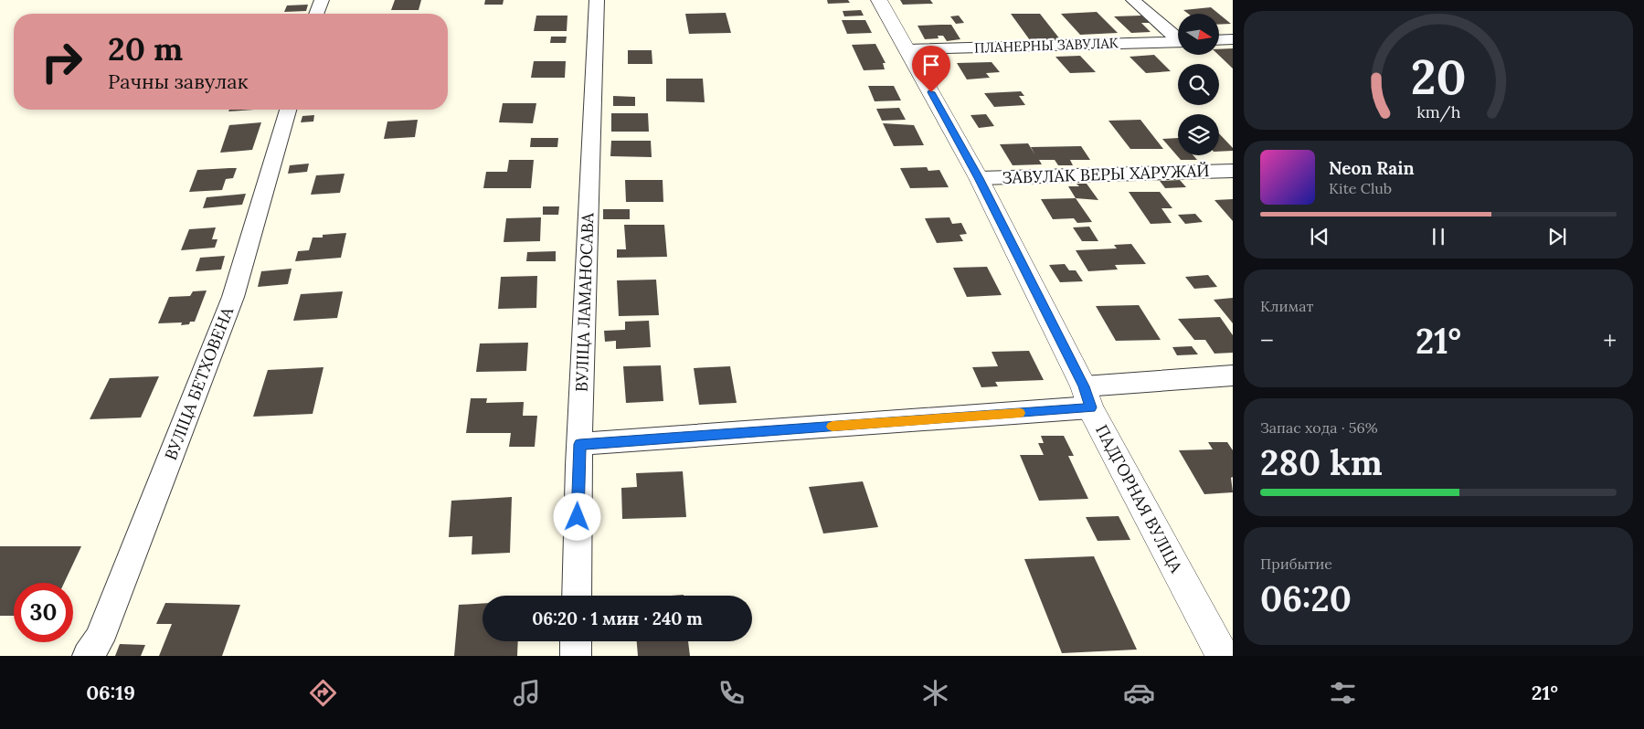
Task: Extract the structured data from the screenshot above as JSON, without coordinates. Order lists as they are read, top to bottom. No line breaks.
{"streets":{"street":["ПЛАНЕРНЫ ЗАВУЛАК","ЗАВУЛАК ВЕРЫ ХАРУЖАЙ","ВУЛІЦА ЛАМАНОСАВА","ВУЛІЦА БЕТХОВЕНА","ПАДГОРНАЯ ВУЛІЦА"]},"crossings":[["ПЛАНЕРНЫ ЗАВУЛАК","ПАДГОРНАЯ ВУЛІЦА"],["ЗАВУЛАК ВЕРЫ ХАРУЖАЙ","ПАДГОРНАЯ ВУЛІЦА"]],"north":"right","page":{"turn":["20 m","Рачны завулак"],"song":["Neon Rain","Kite Club"],"tile":["Климат",["Запас хода · 56%","280 km"],["Прибытие","06:20"]],"heat":["−","21°","+"],"limit":"30","trip":"06:20 · 1 мин · 240 m","tabs":["06:19","21°"],"gauge":["20","km/h"]}}
